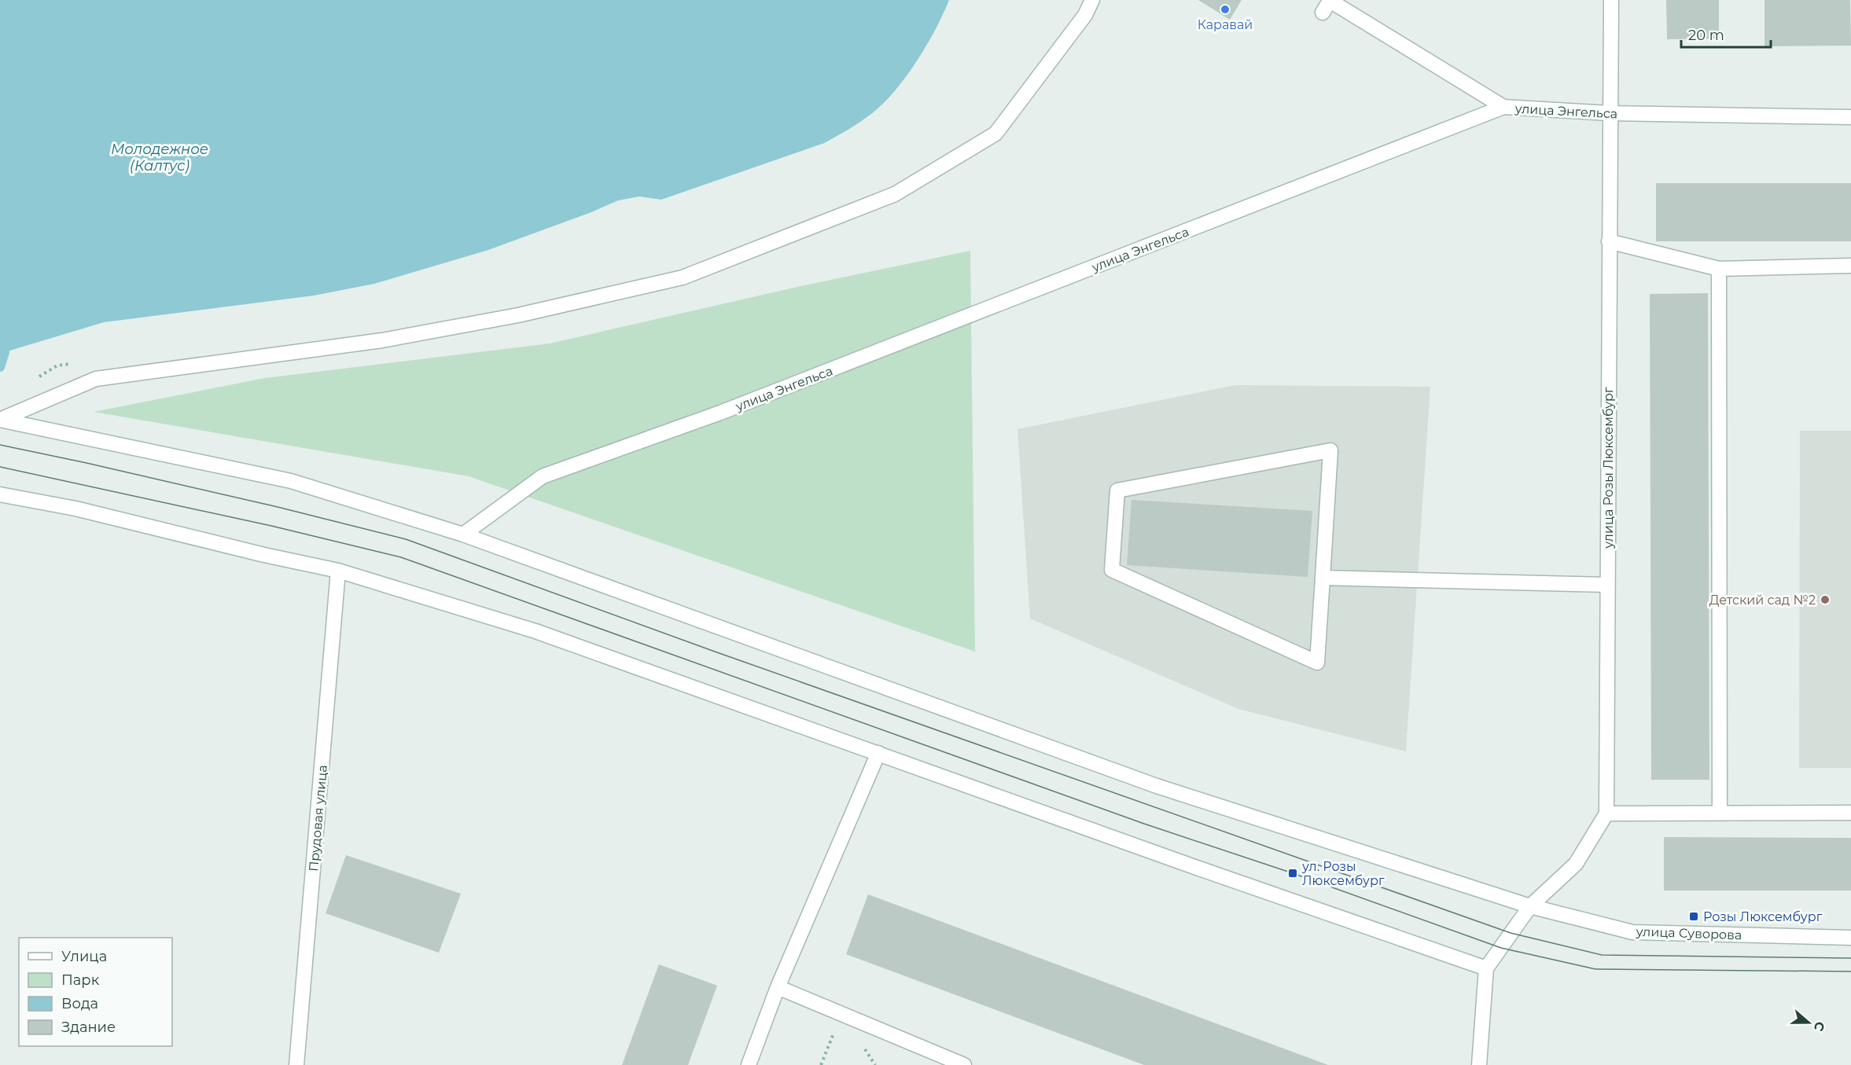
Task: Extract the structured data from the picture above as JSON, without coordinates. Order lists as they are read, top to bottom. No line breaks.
{"streets":{"street":["улица Энгельса","улица Розы Люксембург","Прудовая улица","улица Суворова"]},"crossings":[["улица Энгельса","улица Розы Люксембург"],["улица Энгельса","улица Суворова"]],"water":["Молодежное (Калтус)"],"places":{"other":["Каравай","Детский сад №2"],"transit":["ул. Розы Люксембург","Розы Люксембург"]},"legend":["Улица","Парк","Вода","Здание"],"scale_bar":"20 m","north":"right"}
